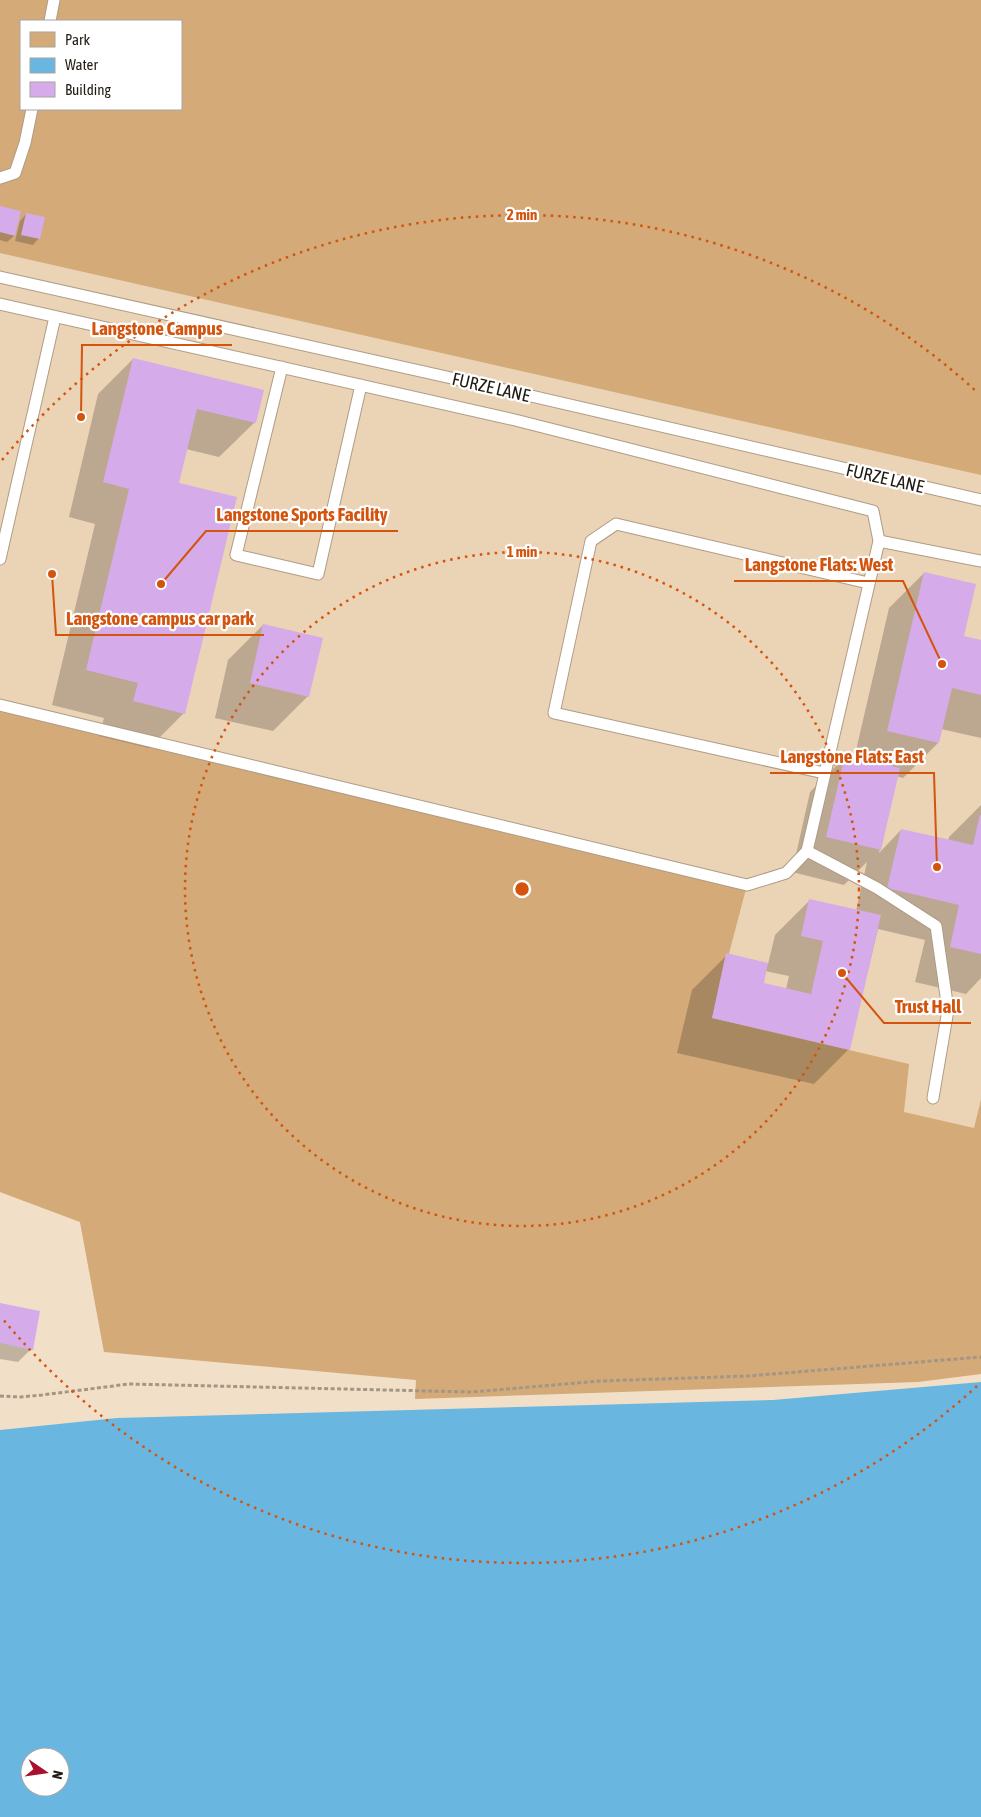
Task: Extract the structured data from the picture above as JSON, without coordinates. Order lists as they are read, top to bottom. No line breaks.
{"streets":{"lane":["FURZE LANE"]},"places":["Langstone Campus","Langstone campus car park","Langstone Sports Facility","Langstone Flats: West","Langstone Flats: East","Trust Hall"],"legend":["Park","Water","Building"],"north":"right","rings":["2 min","1 min"]}
